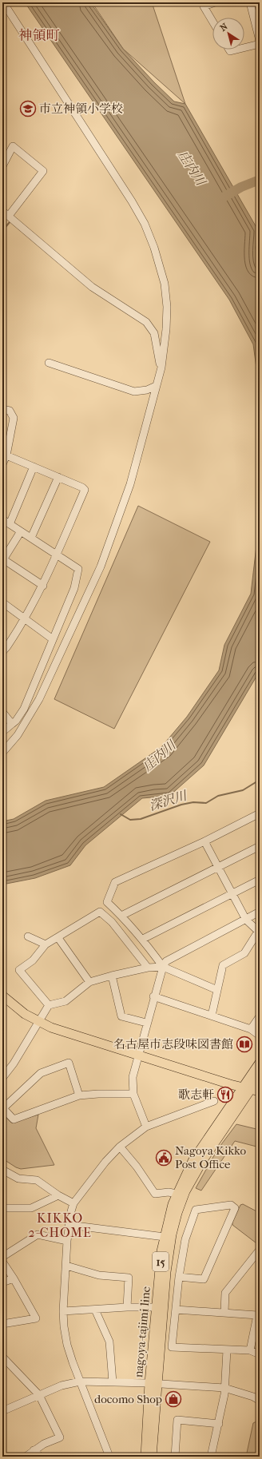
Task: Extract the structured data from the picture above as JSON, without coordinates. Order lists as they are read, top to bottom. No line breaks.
{"streets":{"main road":["15","nagoya-tajimi line"]},"districts":["神領町","KIKKO 2-CHOME"],"water":["庄内川","深沢川"],"places":{"school or university":["市立神領小学校"],"library":["名古屋市志段味図書館"],"restaurant":["歌志軒"],"public building":["Nagoya Kikko Post Office"],"shop":["docomo Shop"]},"north":"top left"}
